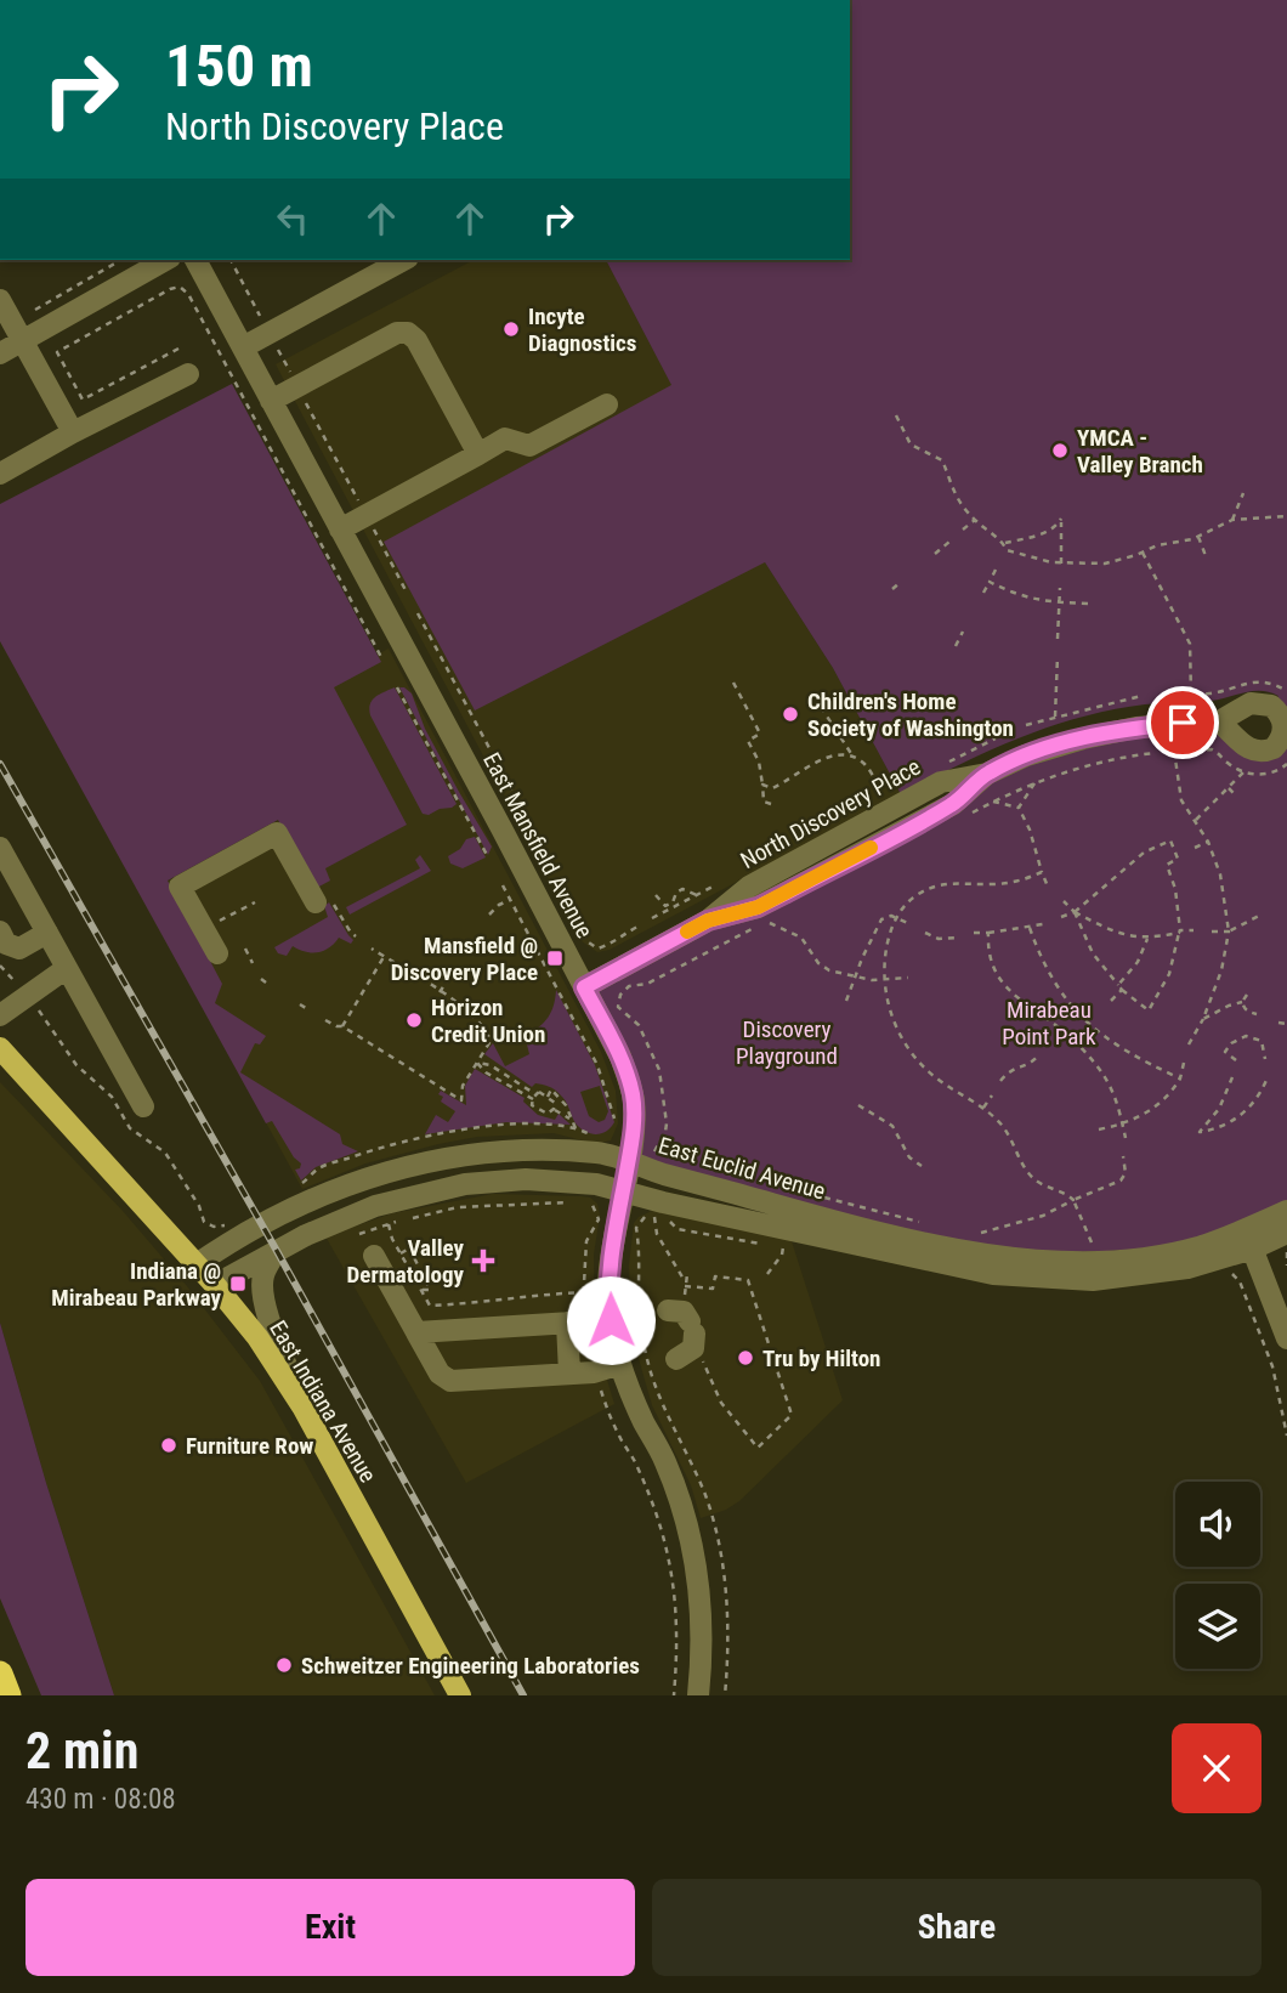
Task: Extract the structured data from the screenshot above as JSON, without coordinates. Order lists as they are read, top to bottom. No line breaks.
{"streets":{"main road":["East Indiana Avenue"],"street":["North Discovery Place","East Mansfield Avenue","East Euclid Avenue"]},"crossings":[["North Discovery Place","East Mansfield Avenue"],["East Mansfield Avenue","East Euclid Avenue"],["East Euclid Avenue","East Indiana Avenue"]],"parks":["Mirabeau Point Park","Discovery Playground"],"places":{"other":["Incyte Diagnostics","YMCA - Valley Branch","Children's Home Society of Washington","Horizon Credit Union","Tru by Hilton","Furniture Row","Schweitzer Engineering Laboratories"],"transit":["Mansfield @ Discovery Place","Indiana @ Mirabeau Parkway"],"health":["Valley Dermatology"]},"page":{"turn":["150 m","North Discovery Place"],"heading":["2 min","430 m · 08:08"],"buttons":["Exit","Share"]}}
